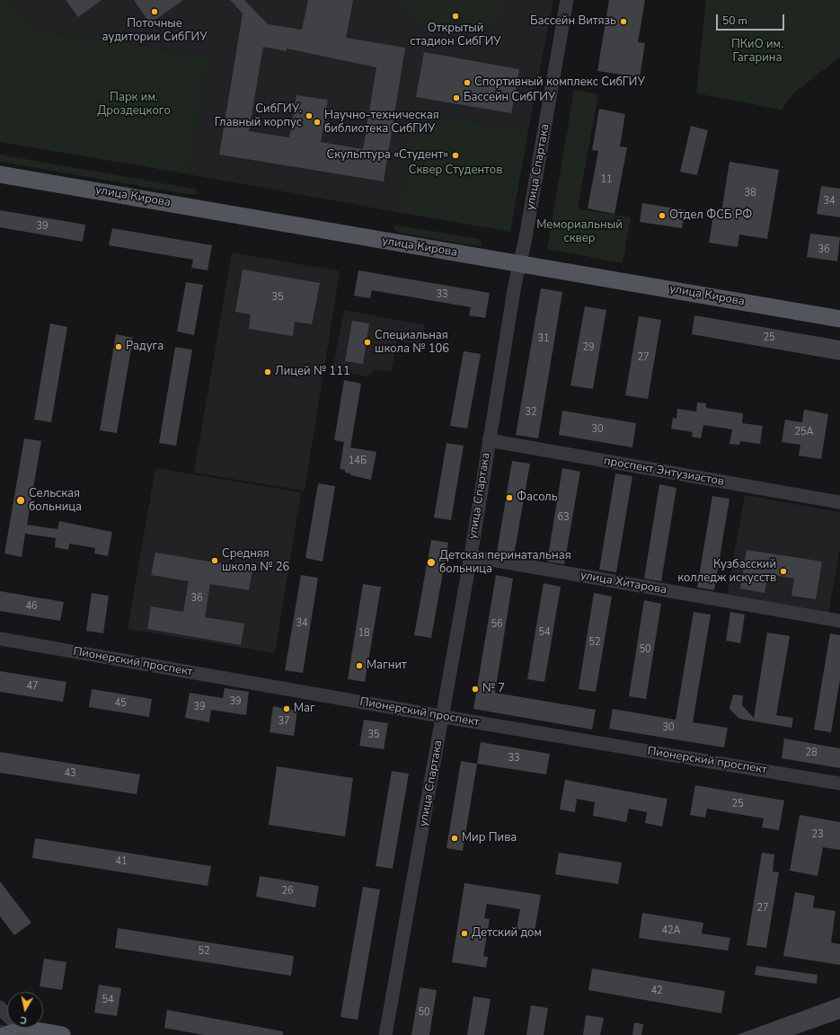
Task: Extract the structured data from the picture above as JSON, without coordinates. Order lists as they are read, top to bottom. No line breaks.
{"streets":{"main road":["улица Кирова"],"street":["улица Спартака","проспект Энтузиастов","улица Хитарова","Пионерский проспект"]},"crossings":[["улица Спартака","улица Кирова"],["улица Спартака","проспект Энтузиастов"],["улица Спартака","улица Хитарова"],["улица Спартака","Пионерский проспект"]],"parks":["ПКиО им. Гагарина","Парк им. Дроздецкого","Сквер Студентов","Мемориальный сквер"],"places":["Поточные аудитории СибГИУ","Открытый стадион СибГИУ","Бассейн Витязь","Спортивный комплекс СибГИУ","Бассейн СибГИУ","СибГИУ. Главный корпус","Научно-техническая библиотека СибГИУ","Скульптура «Студент»","Отдел ФСБ РФ","Специальная школа № 106","Радуга","Лицей № 111","Фасоль","Сельская больница","Средняя школа № 26","Детская перинатальная больница","Кузбасский колледж искусств","Магнит","№ 7","Маг","Мир Пива","Детский дом"],"house_numbers":["11","38","34","39","36","33","35","25","31","29","27","32","30","25А","14Б","63","36","46","34","56","54","18","52","50","47","39","45","39","37","30","35","28","33","43","25","23","41","26","27","42А","52","42","54","50"],"scale_bar":"50 m","north":"bottom"}
